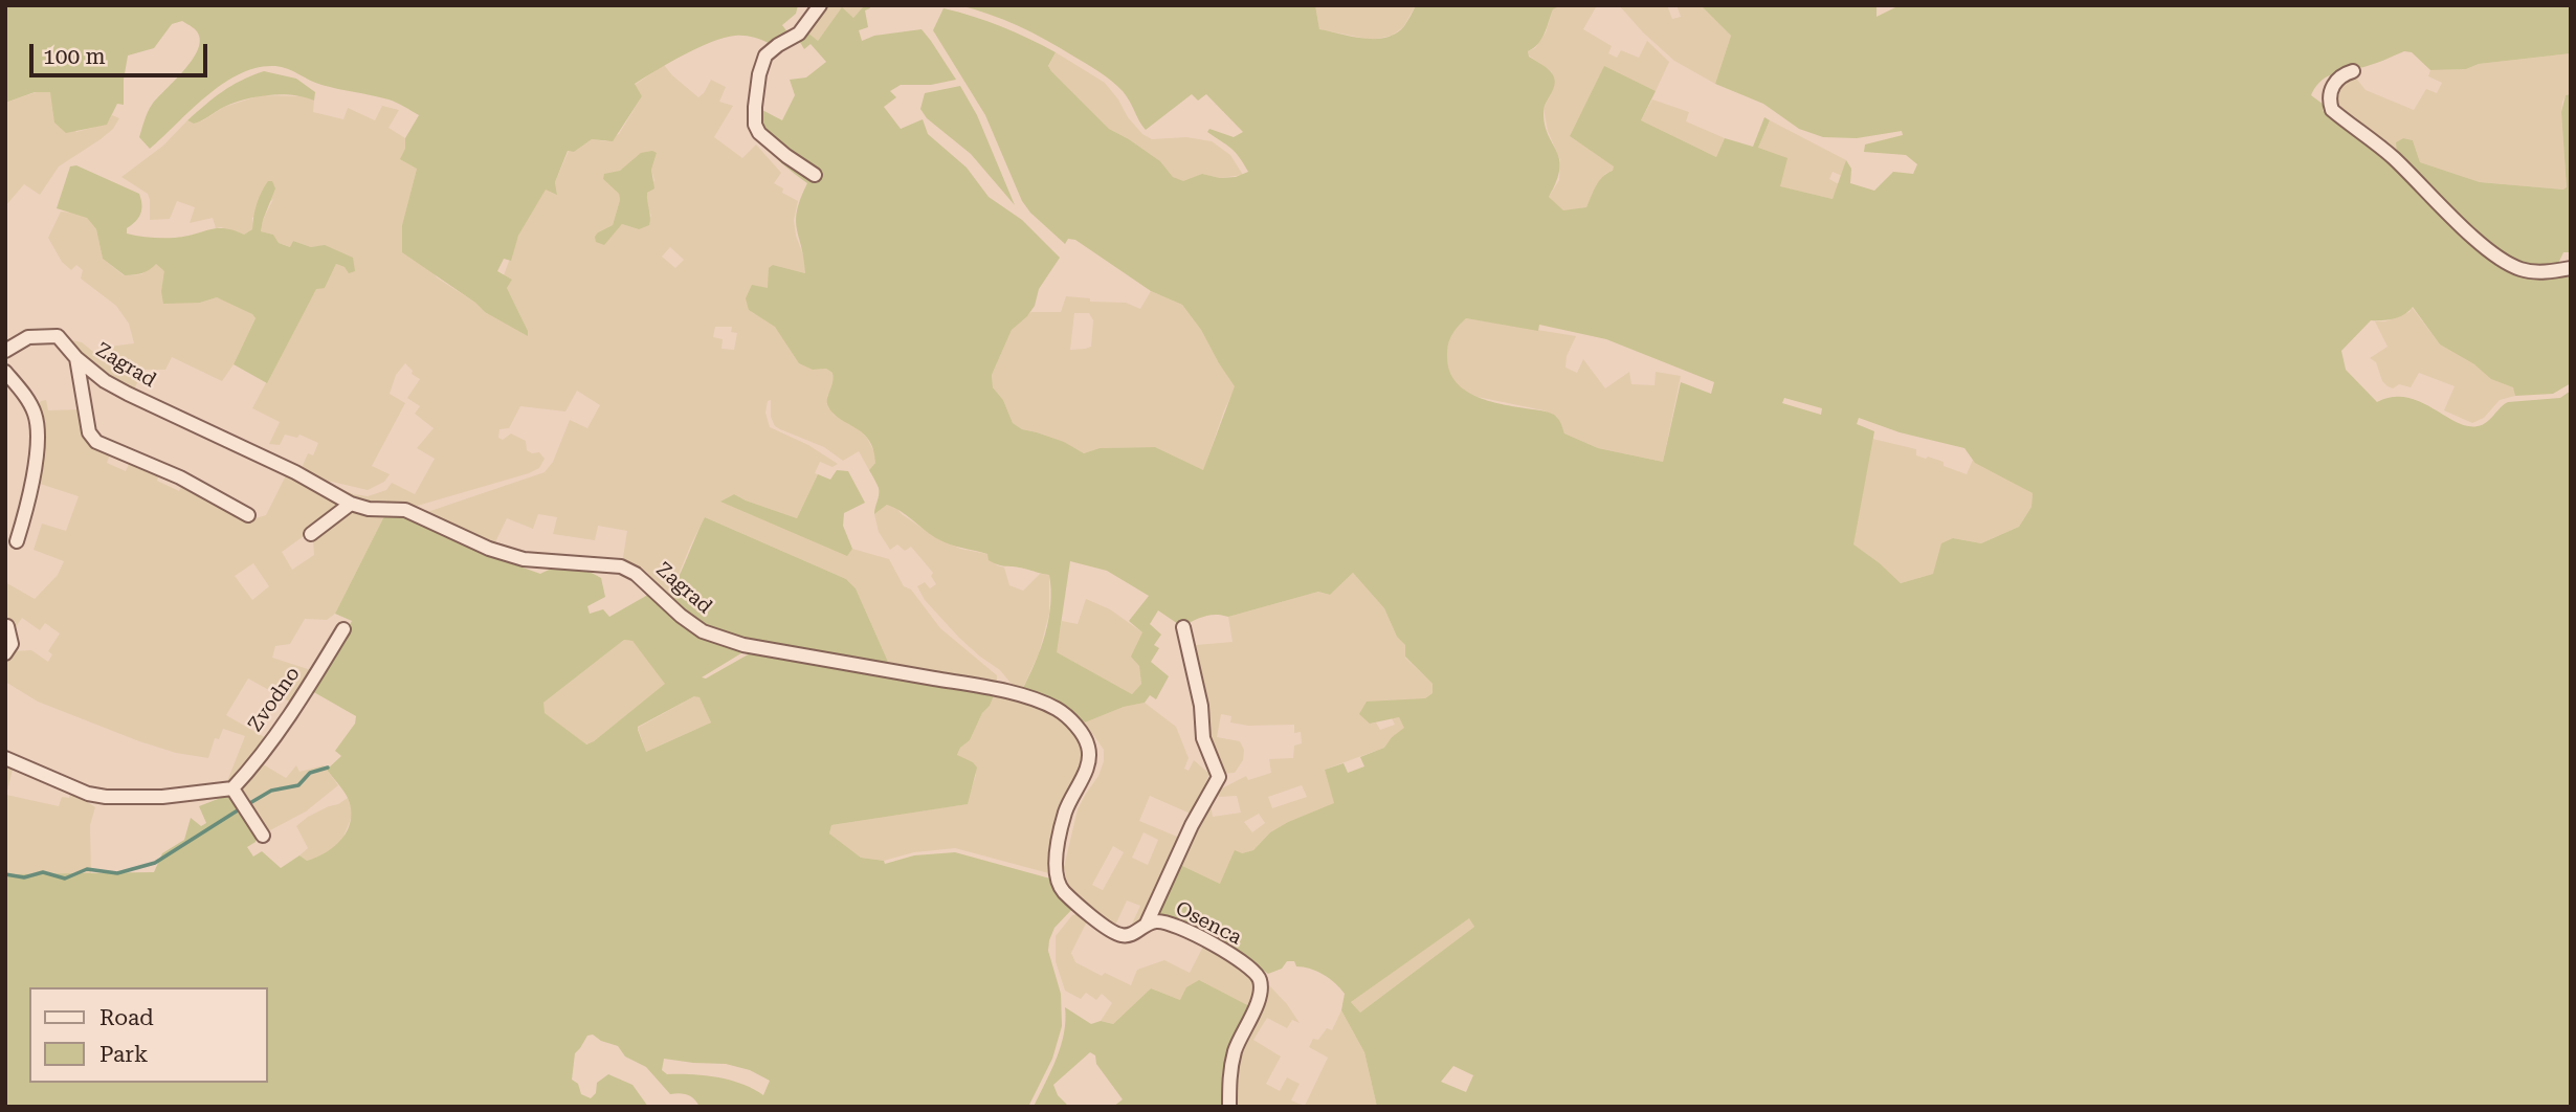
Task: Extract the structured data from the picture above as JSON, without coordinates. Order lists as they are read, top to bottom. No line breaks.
{"streets":{"street":["Zagrad","Zvodno","Osenca"]},"crossings":[["Zagrad","Osenca"]],"legend":["Road","Park"],"scale_bar":"100 m"}
